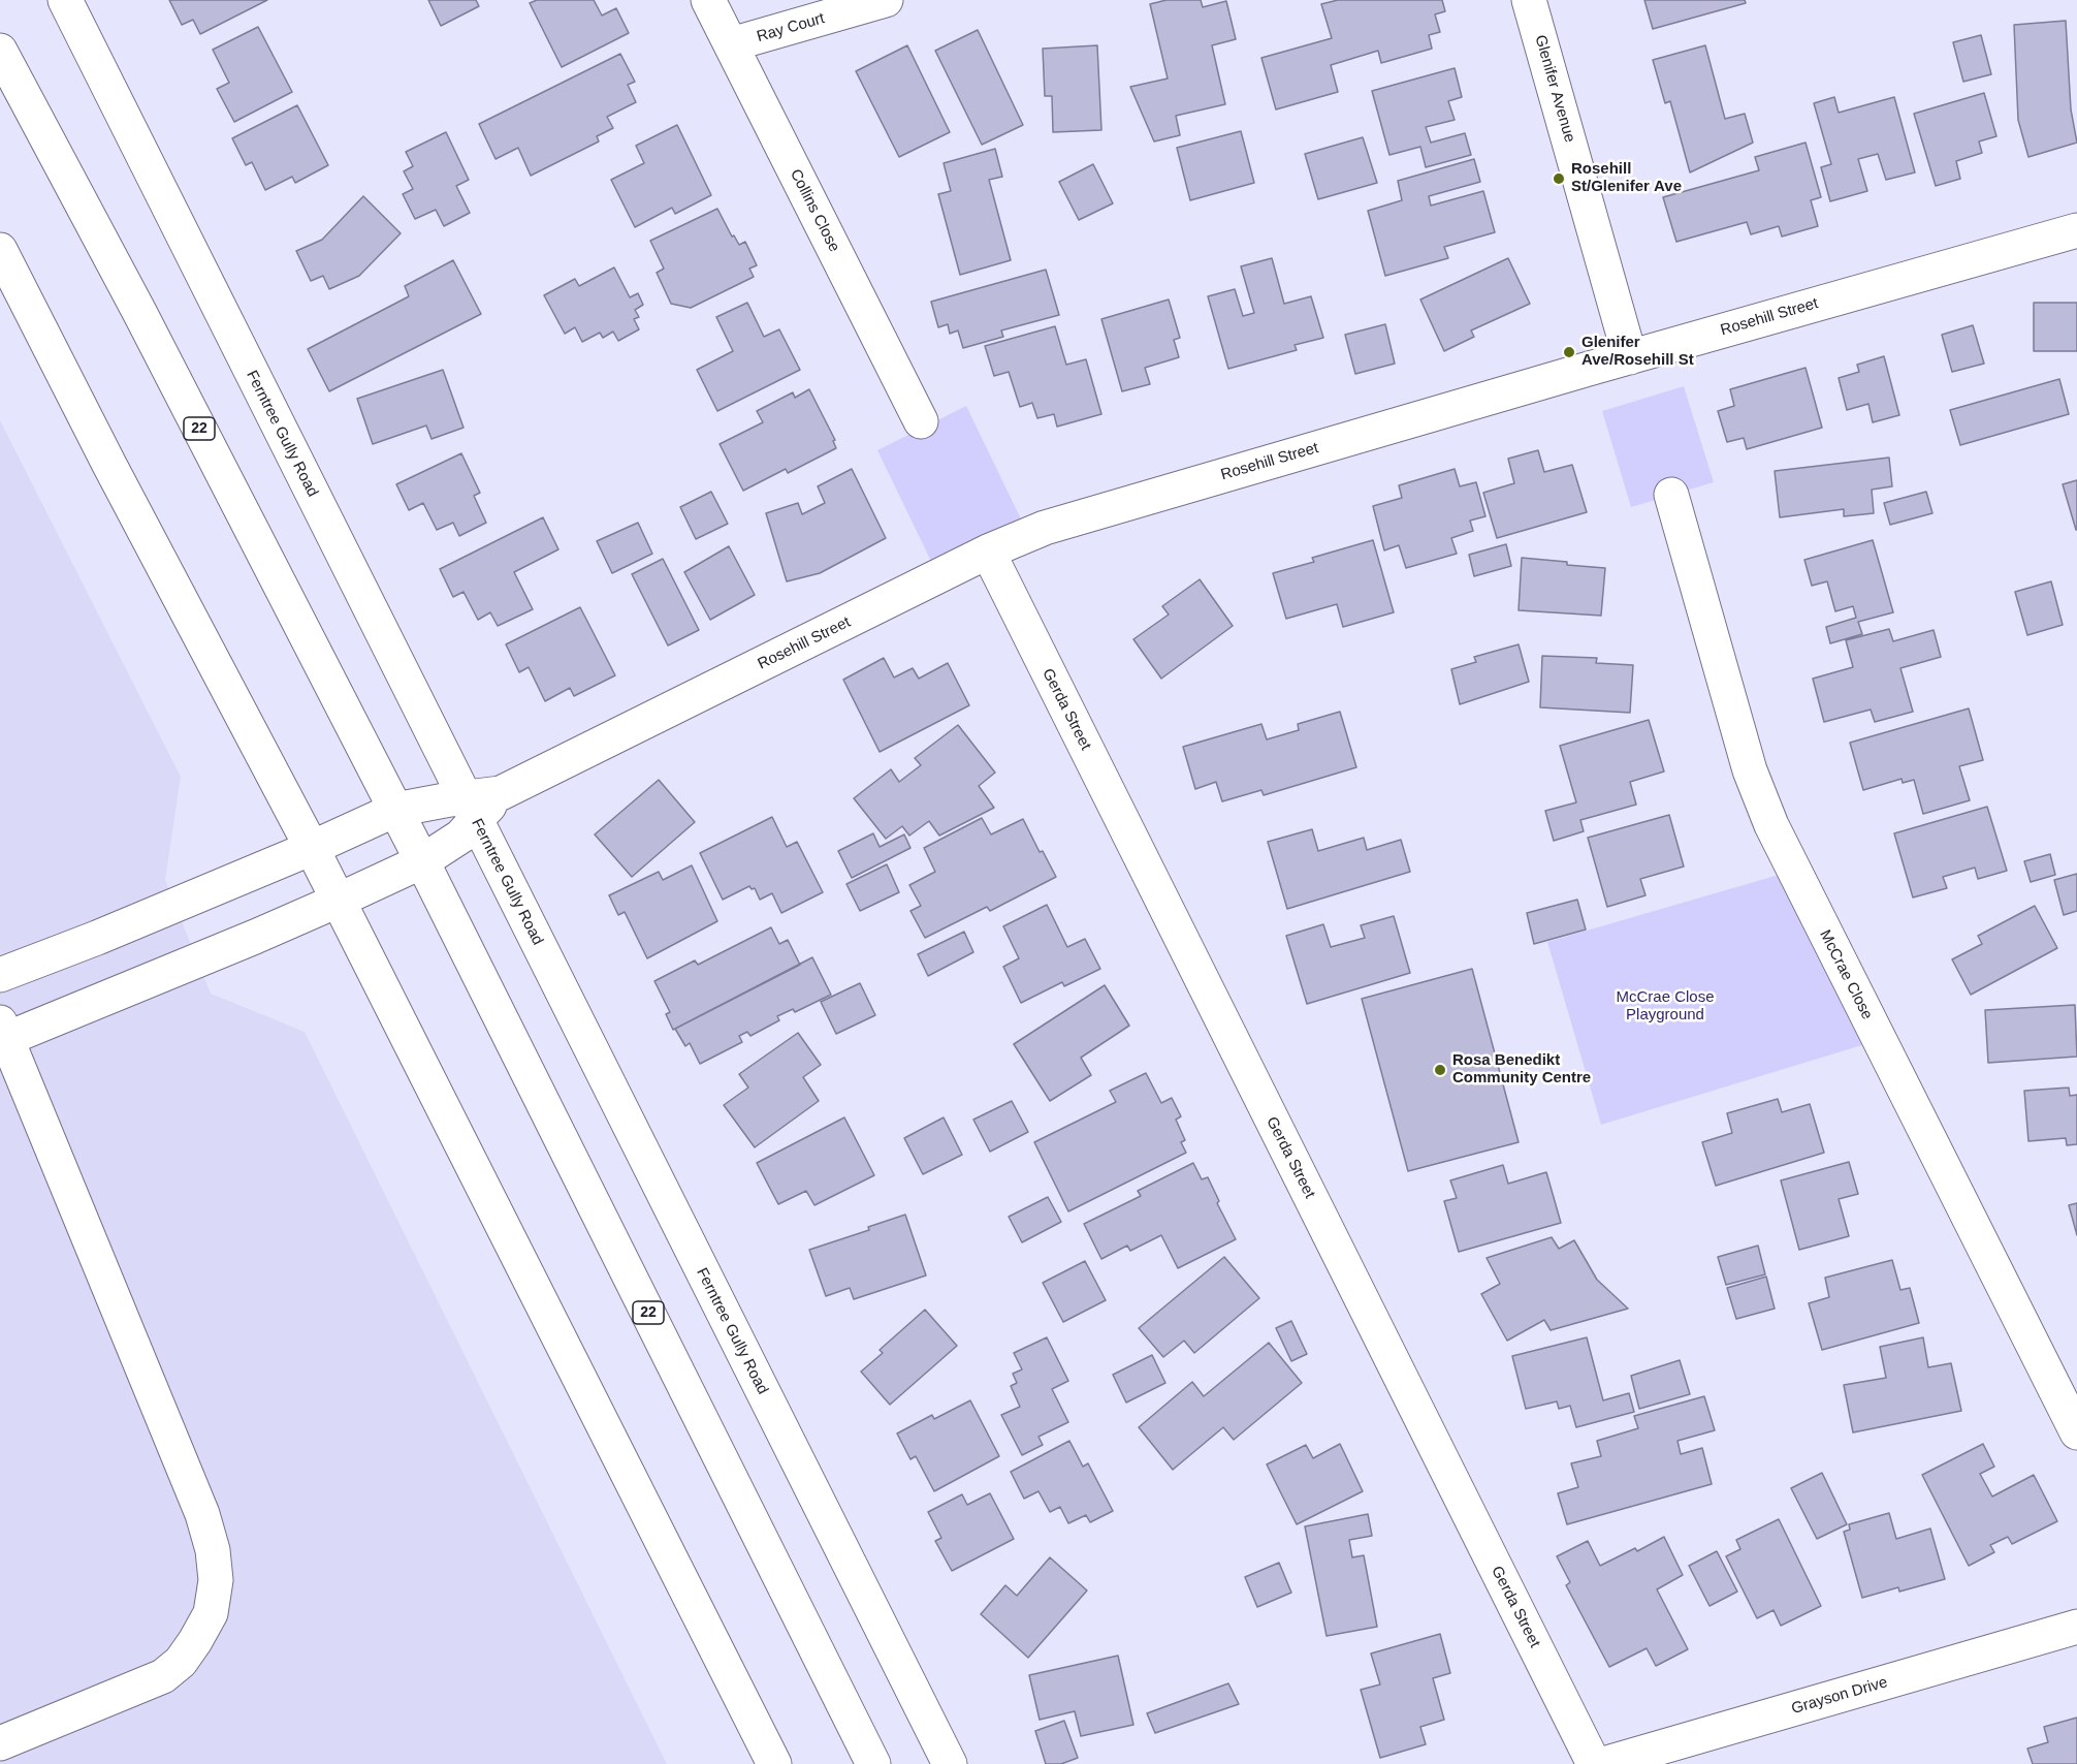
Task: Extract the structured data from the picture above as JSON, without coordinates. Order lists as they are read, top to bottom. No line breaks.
{"streets":{"street":["Ray Court","Glenifer Avenue","Collins Close","Rosehill Street","22","Ferntree Gully Road","Gerda Street","McCrae Close","Grayson Drive"]},"crossings":[["Ray Court","Collins Close"],["Glenifer Avenue","Rosehill Street"],["Rosehill Street","22"],["Rosehill Street","Ferntree Gully Road"],["Rosehill Street","Gerda Street"]],"parks":["McCrae Close Playground"],"places":["Rosehill St/Glenifer Ave","Glenifer Ave/Rosehill St","Rosa Benedikt Community Centre"]}
